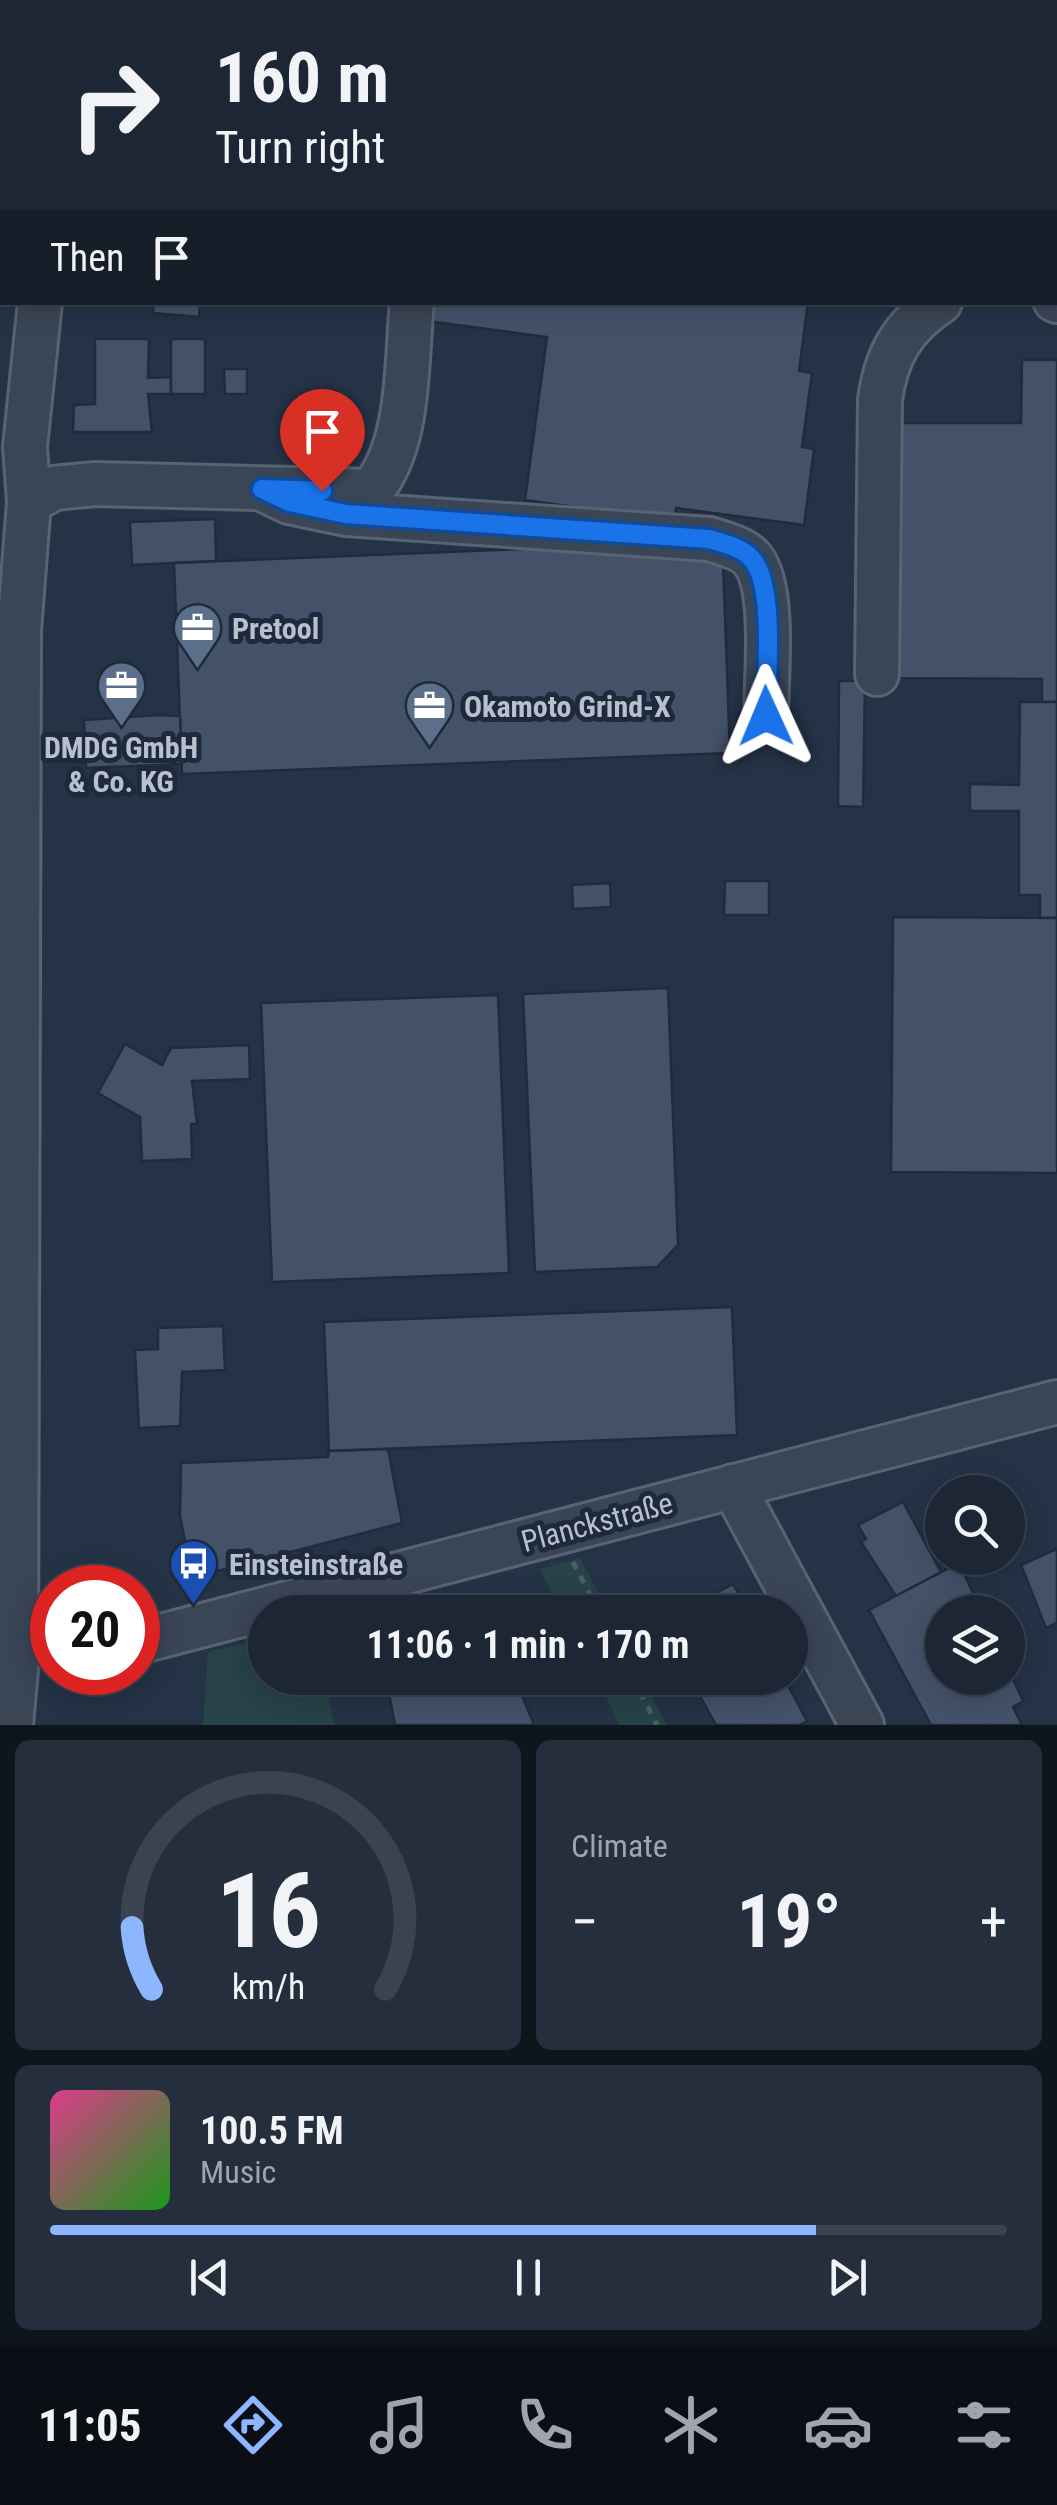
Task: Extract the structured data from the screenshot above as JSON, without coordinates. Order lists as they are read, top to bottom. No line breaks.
{"streets":{"street":["Planckstraße"]},"places":{"office":["Pretool","DMDG GmbH & Co. KG","Okamoto Grind-X"],"bus stop":["Einsteinstraße"]},"page":{"turn":["160 m","Turn right"],"then":"Then","limit":"20","trip":"11:06 · 1 min · 170 m","tile":"Climate","heat":["−","19°","+"],"song":["100.5 FM","Music"],"tabs":"11:05","gauge":["16","km/h"]}}
